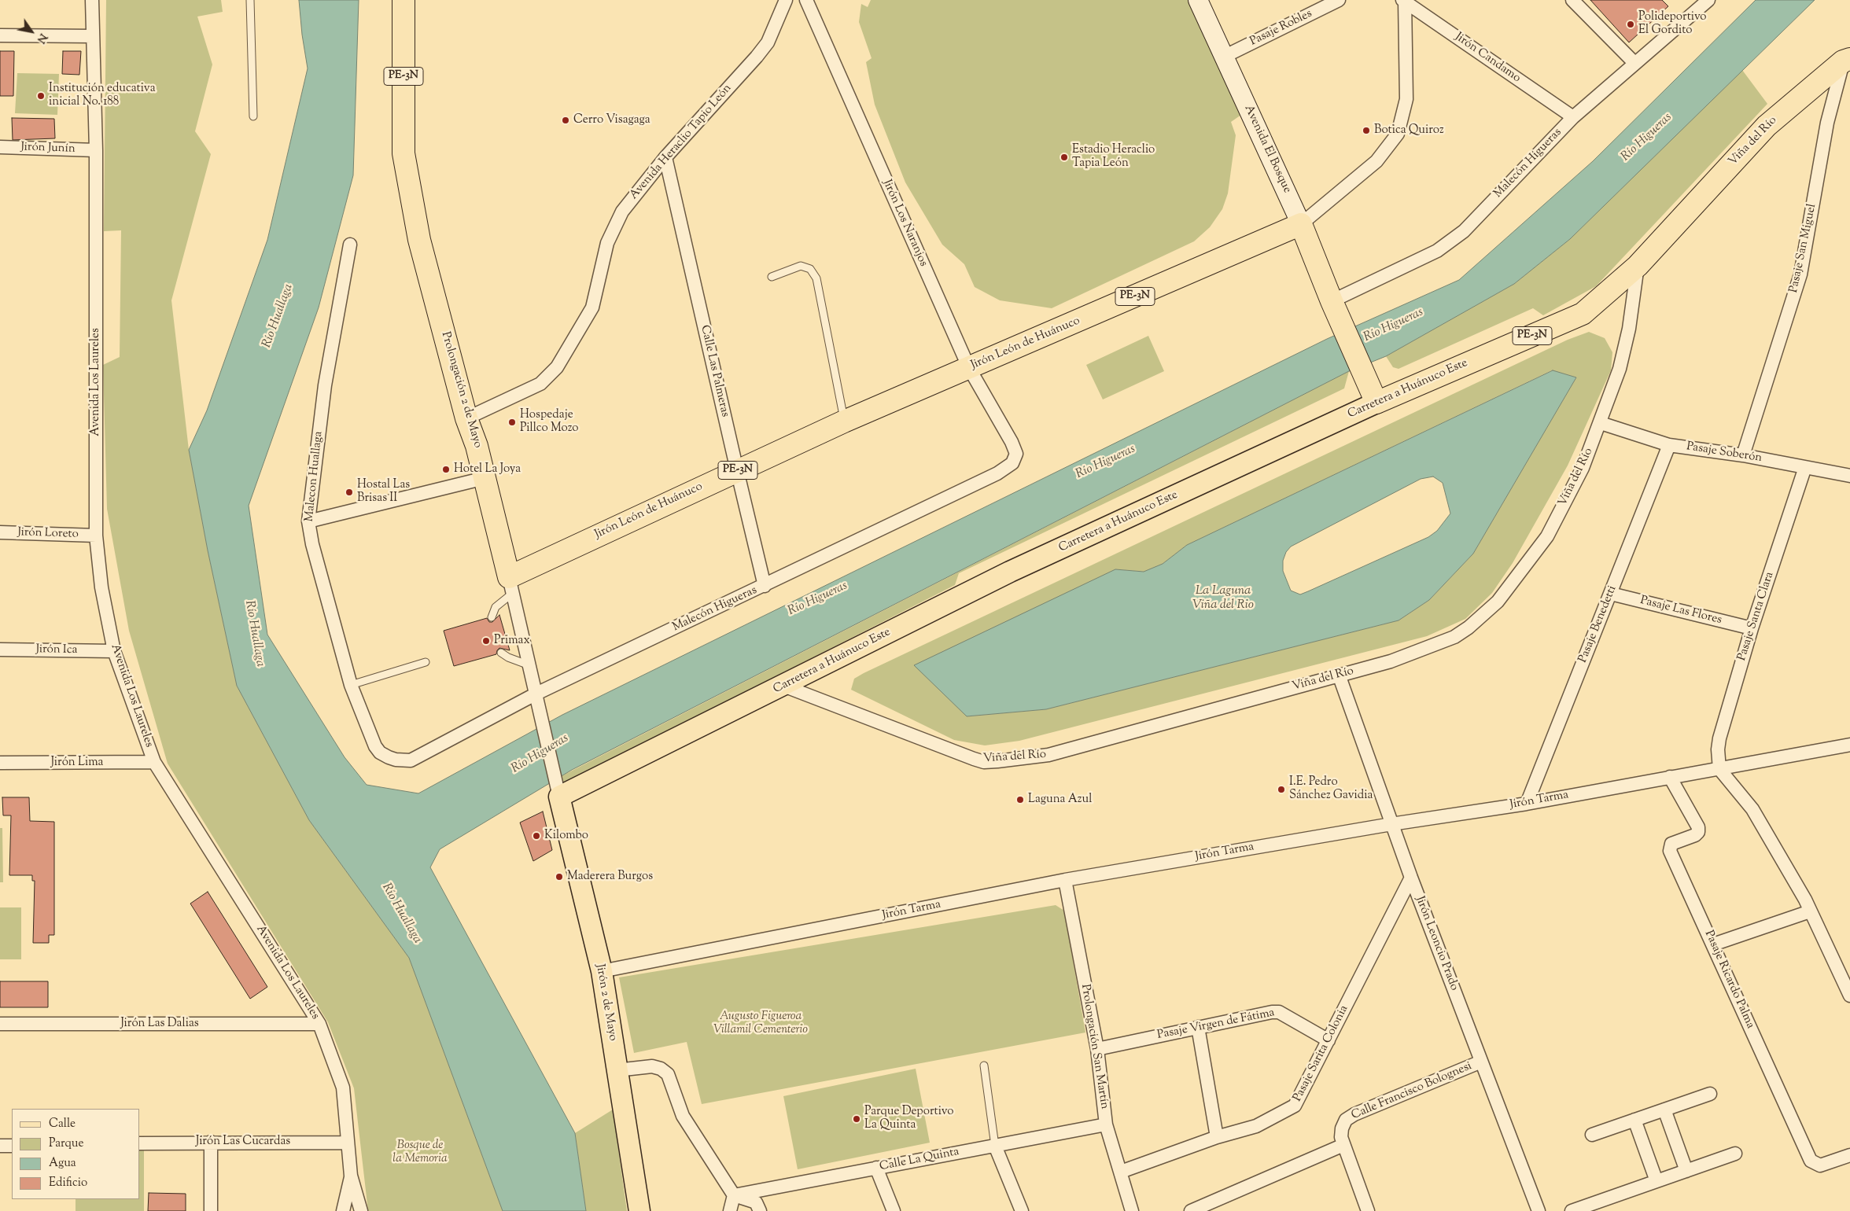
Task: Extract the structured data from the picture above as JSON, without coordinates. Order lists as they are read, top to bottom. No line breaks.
{"streets":{"highway":["PE-3N","Viña del Río","Avenida El Bosque","Jirón León de Huánuco","Carretera a Huánuco Este","Prolongación 2 de Mayo"],"main road":["Jirón 2 de Mayo"],"street":["Pasaje Robles","Jirón Candamo","Avenida Heraclio Tapio León","Jirón Junín","Malecón Higueras","Jirón Los Naranjos","Pasaje San Miguel","Calle Las Palmeras","Avenida Los Laureles","Pasaje Soberón","Malecon Huallaga","Jirón Loreto","Pasaje Las Flores","Pasaje Santa Clara","Pasaje Benedetti","Jirón Ica","Jirón Lima","Jirón Tarma","Jirón Leoncio Prado","Pasaje Ricardo Palma","Jirón Las Dalias","Pasaje Virgen de Fátima","Prolongación San Martín","Pasaje Sarita Colonia","Calle Francisco Bolognesi","Jirón Las Cucardas","Calle La Quinta"]},"crossings":[["Pasaje Robles","Avenida El Bosque"],["Jirón Candamo","Malecón Higueras"],["Jirón Candamo","Jirón León de Huánuco"],["PE-3N","Malecón Higueras"],["PE-3N","Carretera a Huánuco Este"],["PE-3N","Prolongación 2 de Mayo"],["PE-3N","Jirón 2 de Mayo"],["Viña del Río","Pasaje San Miguel"],["Viña del Río","Carretera a Huánuco Este"],["Viña del Río","Pasaje Soberón"],["Viña del Río","Jirón Leoncio Prado"],["Avenida Heraclio Tapio León","Calle Las Palmeras"],["Avenida Heraclio Tapio León","Prolongación 2 de Mayo"],["Jirón Junín","Avenida Los Laureles"],["Avenida El Bosque","Malecón Higueras"],["Avenida El Bosque","Jirón León de Huánuco"],["Avenida El Bosque","Carretera a Huánuco Este"],["Malecón Higueras","Jirón Los Naranjos"],["Malecón Higueras","Calle Las Palmeras"],["Malecón Higueras","Prolongación 2 de Mayo"],["Malecón Higueras","Malecon Huallaga"],["Jirón Los Naranjos","Jirón León de Huánuco"],["Pasaje San Miguel","Pasaje Soberón"],["Jirón León de Huánuco","Calle Las Palmeras"],["Jirón León de Huánuco","Prolongación 2 de Mayo"],["Avenida Los Laureles","Jirón Loreto"],["Avenida Los Laureles","Jirón Ica"],["Avenida Los Laureles","Jirón Lima"],["Avenida Los Laureles","Jirón Las Dalias"],["Avenida Los Laureles","Jirón Las Cucardas"],["Carretera a Huánuco Este","Jirón 2 de Mayo"],["Pasaje Soberón","Pasaje Santa Clara"],["Pasaje Soberón","Pasaje Benedetti"],["Pasaje Las Flores","Pasaje Santa Clara"],["Pasaje Las Flores","Pasaje Benedetti"],["Pasaje Santa Clara","Jirón Tarma"],["Pasaje Benedetti","Jirón Tarma"],["Jirón Tarma","Jirón Leoncio Prado"],["Jirón Tarma","Pasaje Ricardo Palma"],["Jirón Tarma","Jirón 2 de Mayo"],["Jirón Tarma","Prolongación San Martín"],["Jirón Leoncio Prado","Pasaje Sarita Colonia"],["Jirón Leoncio Prado","Calle Francisco Bolognesi"],["Pasaje Virgen de Fátima","Prolongación San Martín"],["Pasaje Virgen de Fátima","Pasaje Sarita Colonia"],["Prolongación San Martín","Pasaje Sarita Colonia"],["Prolongación San Martín","Calle La Quinta"]],"water":["Río Higueras","Río Huallaga","La Laguna Viña del Rio"],"parks":["Augusto Figueroa Villamil Cementerio","Bosque de la Memoria"],"places":["Polideportivo El Gordito","Institución educativa inicial No. 188","Cerro Visagaga","Botica Quiroz","Estadio Heraclio Tapia León","Hospedaje Pillco Mozo","Hotel La Joya","Hostal Las Brisas II","Primax","I.E. Pedro Sánchez Gavidia","Laguna Azul","Kilombo","Maderera Burgos","Parque Deportivo La Quinta"],"legend":["Calle","Parque","Agua","Edificio"],"north":"bottom right"}
